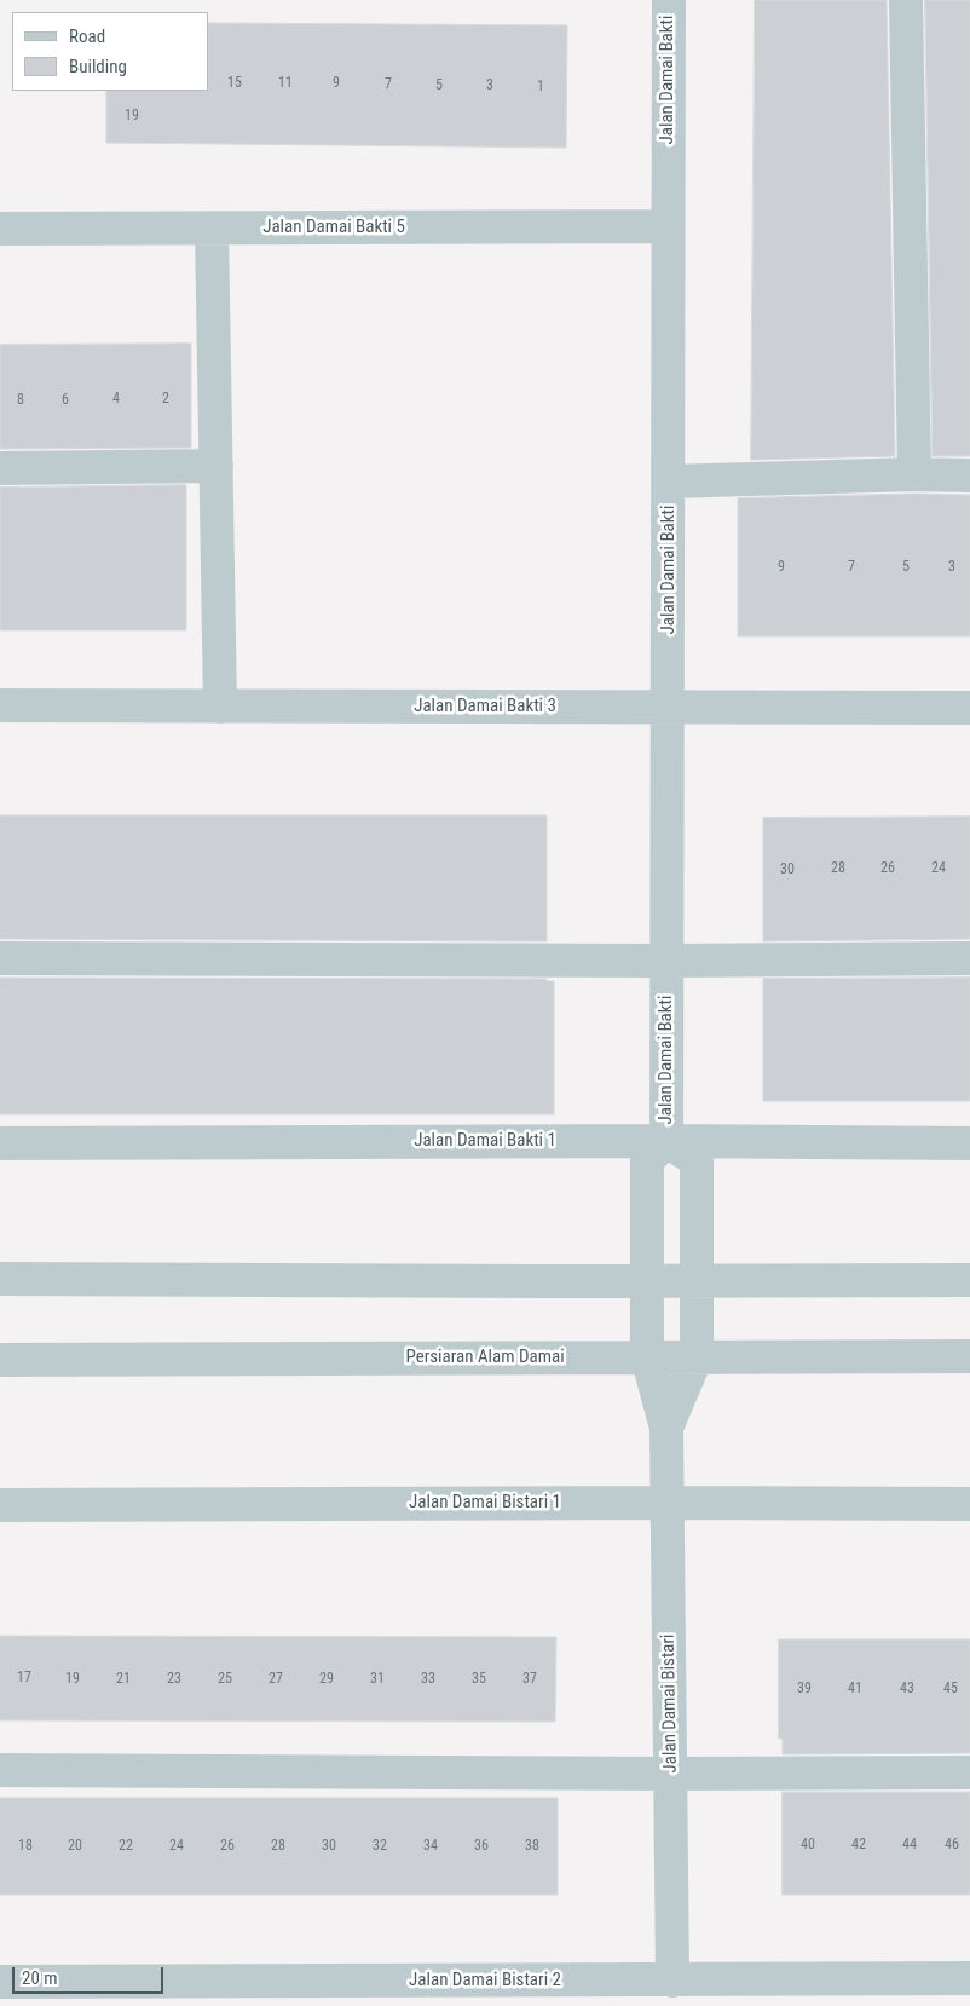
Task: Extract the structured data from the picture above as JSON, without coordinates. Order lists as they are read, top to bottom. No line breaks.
{"streets":{"street":["Jalan Damai Bakti","Jalan Damai Bakti 5","Jalan Damai Bakti 3","Jalan Damai Bakti 1","Persiaran Alam Damai","Jalan Damai Bistari 1","Jalan Damai Bistari","Jalan Damai Bistari 2"]},"crossings":[["Jalan Damai Bakti","Jalan Damai Bakti 5"],["Jalan Damai Bakti","Jalan Damai Bakti 3"],["Jalan Damai Bakti","Jalan Damai Bakti 1"],["Jalan Damai Bakti","Persiaran Alam Damai"],["Jalan Damai Bakti","Jalan Damai Bistari"],["Persiaran Alam Damai","Jalan Damai Bistari"],["Jalan Damai Bistari 1","Jalan Damai Bistari"],["Jalan Damai Bistari","Jalan Damai Bistari 2"]],"house_numbers":["15","11","9","7","5","3","1","19","4","2","8","6","9","7","5","3","28","26","24","30","17","19","21","23","25","27","29","31","33","35","37","39","41","43","45","40","42","44","46","18","20","22","24","26","28","30","32","34","36","38"],"legend":["Road","Building"],"scale_bar":"20 m"}
